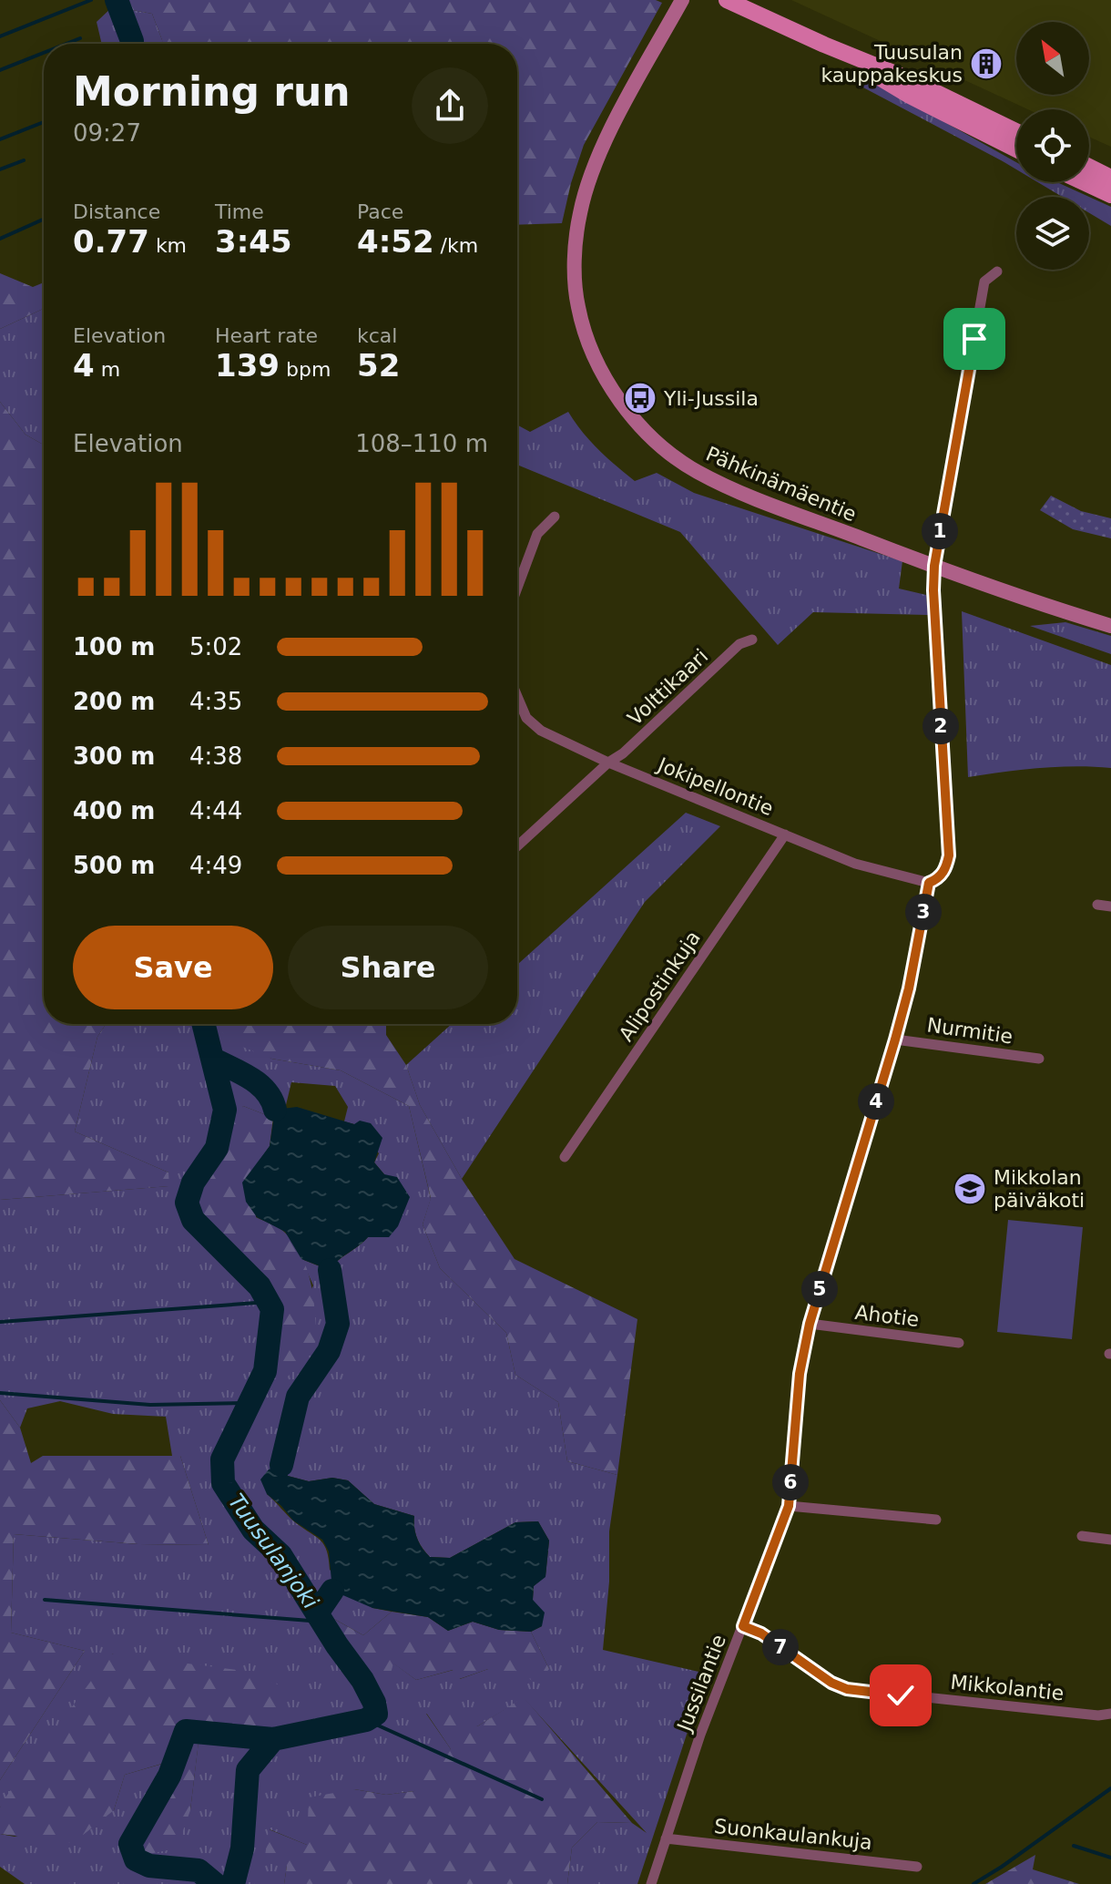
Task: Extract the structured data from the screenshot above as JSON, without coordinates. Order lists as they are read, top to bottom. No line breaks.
{"streets":{"street":["Pähkinämäentie","Volttikaari","Jokipellontie","Alipostinkuja","Nurmitie","Ahotie","Jussilantie","Mikkolantie","Suonkaulankuja"]},"crossings":[["Pähkinämäentie","Jussilantie"],["Volttikaari","Jokipellontie"],["Jokipellontie","Alipostinkuja"],["Jokipellontie","Jussilantie"],["Nurmitie","Jussilantie"],["Ahotie","Jussilantie"],["Jussilantie","Mikkolantie"],["Jussilantie","Suonkaulankuja"]],"water":["Tuusulanjoki"],"places":{"building":["Tuusulan kauppakeskus"],"bus stop":["Yli-Jussila"],"school or university":["Mikkolan päiväkoti"]},"north":"top left","page":{"heading":["Morning run","09:27"],"stats":[["Distance","0.77 km"],["Time","3:45"],["Pace","4:52 /km"],["Elevation","4 m"],["Heart rate","139 bpm"],["kcal","52"]],"chart":["Elevation","108–110 m"],"pins":["1","2","3","4","5","6","7"],"list":[{"name":"100 m","note":"5:02"},{"name":"200 m","note":"4:35"},{"name":"300 m","note":"4:38"},{"name":"400 m","note":"4:44"},{"name":"500 m","note":"4:49"}],"buttons":["Save","Share"]}}
